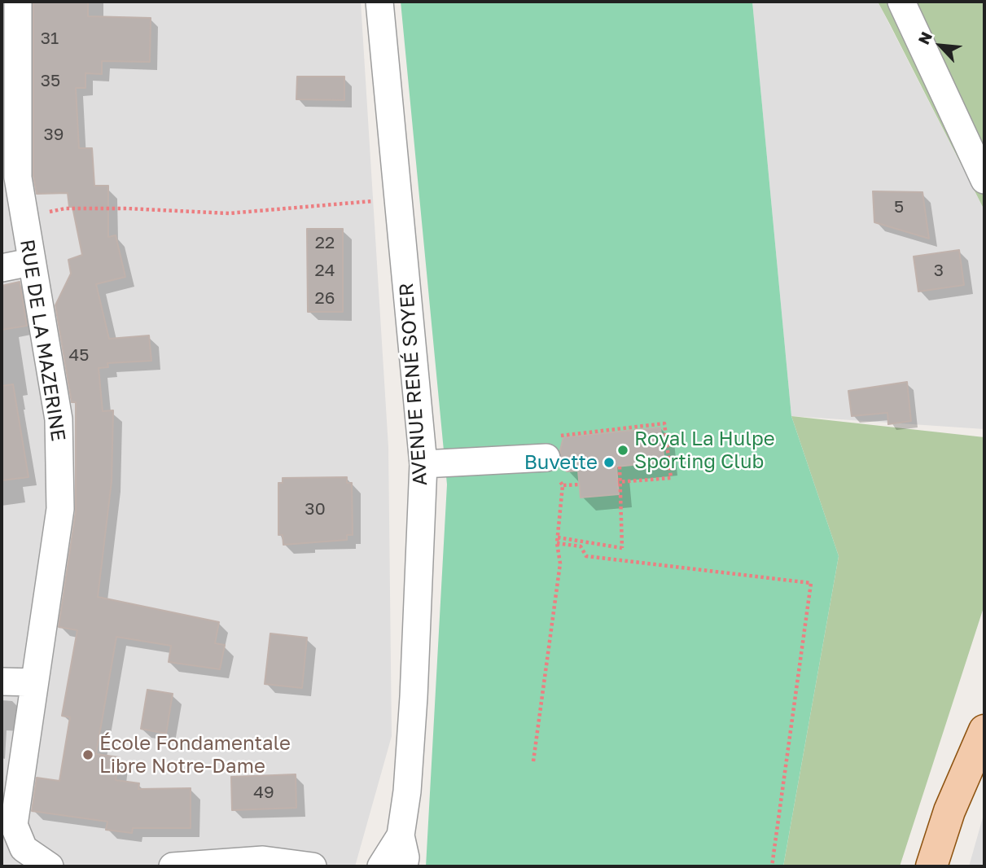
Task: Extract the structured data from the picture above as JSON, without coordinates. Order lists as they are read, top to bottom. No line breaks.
{"streets":{"street":["RUE DE LA MAZERINE","AVENUE RENÉ SOYER"]},"places":["Royal La Hulpe Sporting Club","Buvette","École Fondamentale Libre Notre-Dame"],"house_numbers":["31","35","39","5","22","24","3","26","45","30","49"],"north":"top left"}
